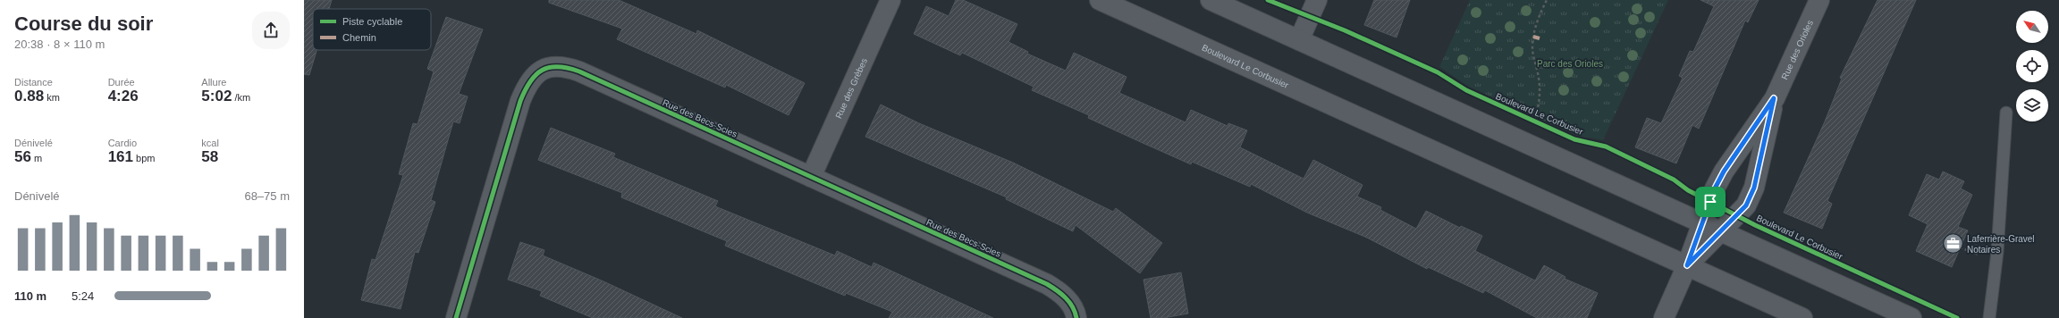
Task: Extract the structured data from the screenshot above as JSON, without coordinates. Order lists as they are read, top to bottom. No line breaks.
{"streets":{"street":["Rue des Orioles","Boulevard Le Corbusier","Rue des Grèbes","Rue des Becs-Scies"]},"crossings":[["Rue des Orioles","Boulevard Le Corbusier"],["Rue des Grèbes","Rue des Becs-Scies"]],"parks":["Parc des Orioles"],"places":{"office":["Laferrière-Gravel Notaires"]},"legend":["Piste cyclable","Chemin"],"north":"top left","page":{"heading":["Course du soir","20:38 · 8 × 110 m"],"stats":[["Distance","0.88 km"],["Durée","4:26"],["Allure","5:02 /km"],["Dénivelé","56 m"],["Cardio","161 bpm"],["kcal","58"]],"chart":["Dénivelé","68–75 m"],"list":[{"name":"110 m","note":"5:24"}]}}
